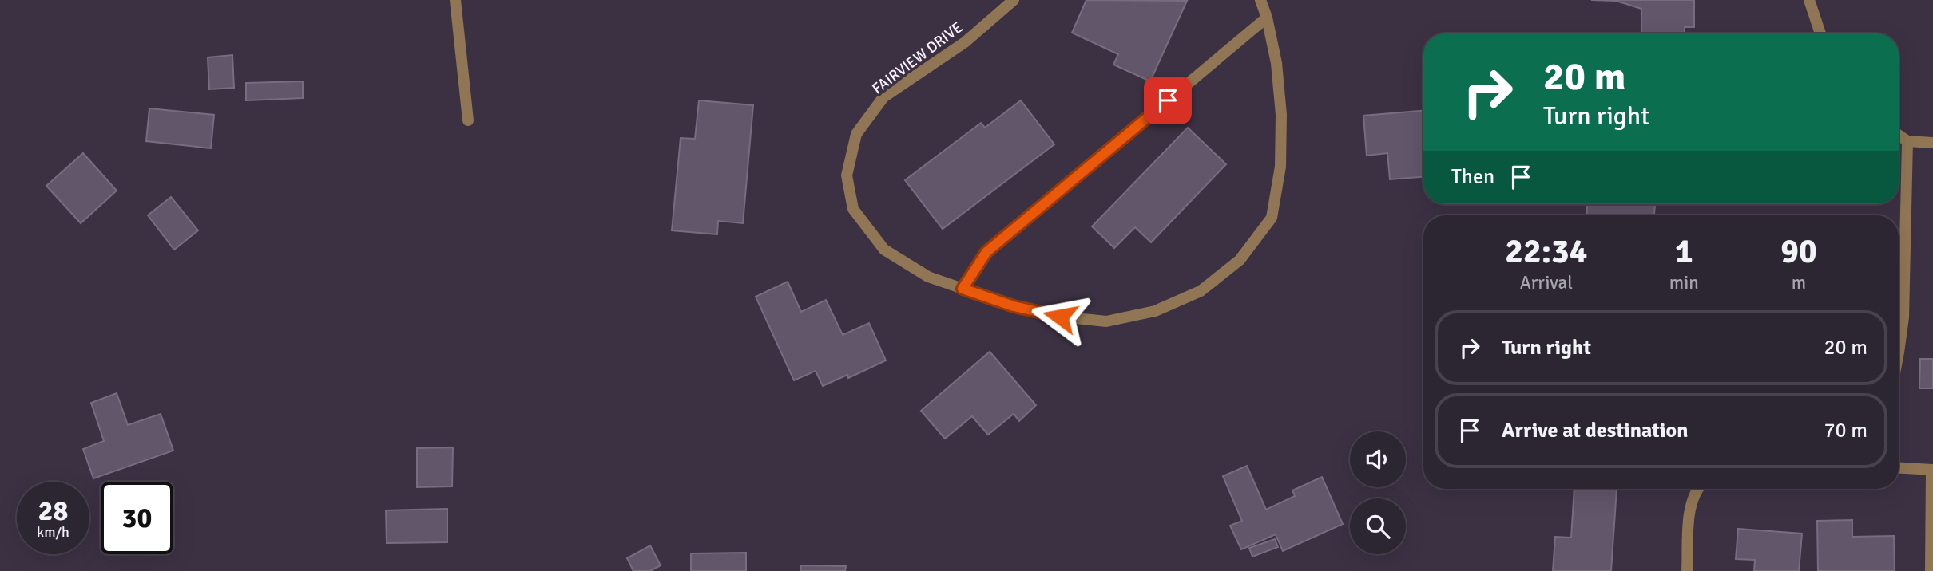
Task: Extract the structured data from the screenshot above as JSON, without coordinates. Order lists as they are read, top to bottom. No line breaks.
{"streets":{"street":["FAIRVIEW DRIVE"]},"page":{"turn":["20 m","Turn right"],"then":"Then","eta":["22:34","Arrival","1","min","90","m"],"list":[{"name":"Turn right","value":"20 m"},{"name":"Arrive at destination","value":"70 m"}],"speed":"28 km/h","limit":"30"}}
